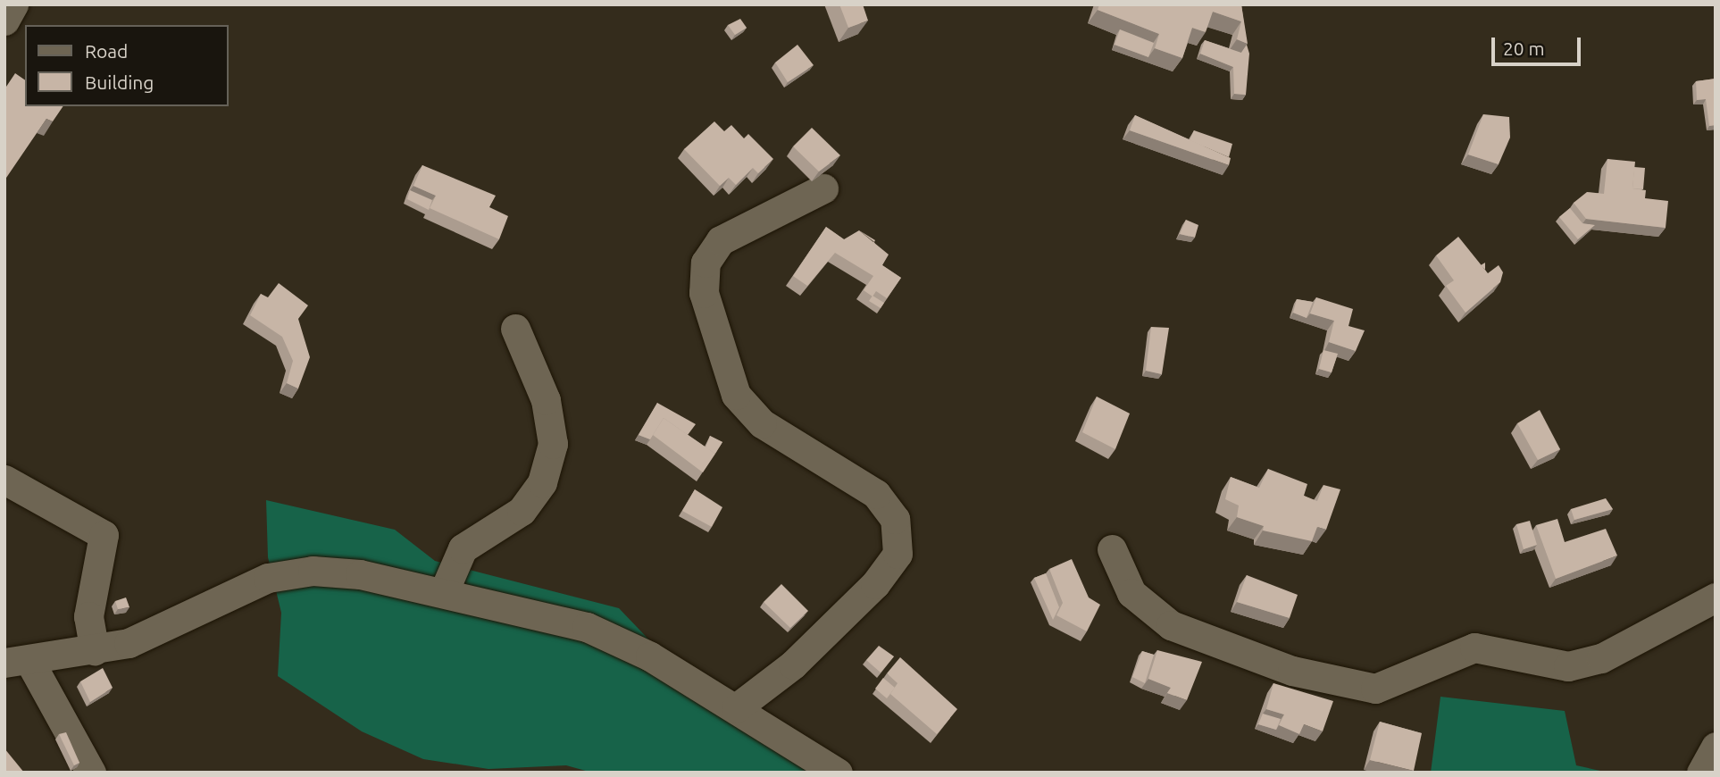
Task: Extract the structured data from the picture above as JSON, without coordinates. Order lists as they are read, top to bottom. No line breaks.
{"legend":["Road","Building"],"scale_bar":"20 m"}
